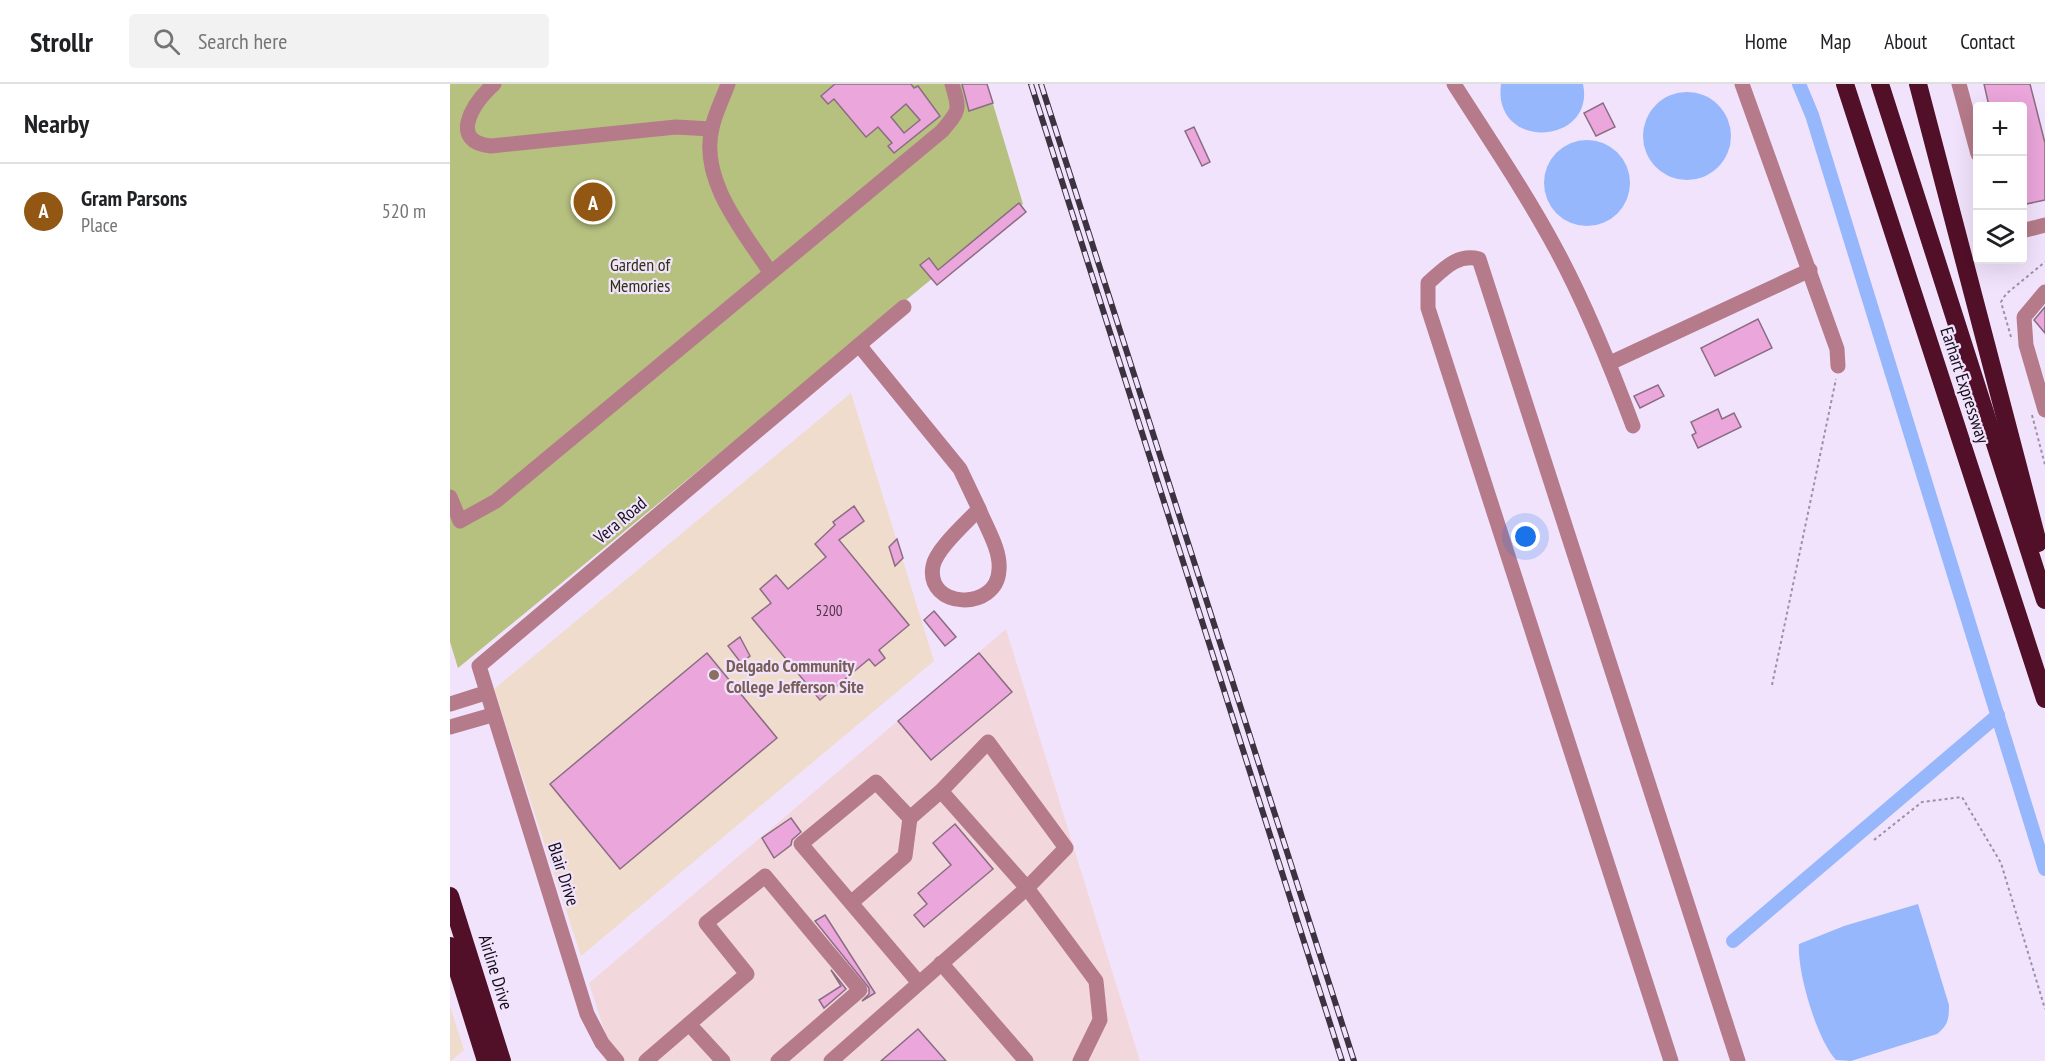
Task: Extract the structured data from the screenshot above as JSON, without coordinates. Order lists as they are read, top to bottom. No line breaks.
{"streets":{"highway":["Earhart Expressway","Airline Drive"],"street":["Vera Road","Blair Drive"]},"crossings":[["Vera Road","Blair Drive"]],"parks":["Garden of Memories"],"places":["Delgado Community College Jefferson Site"],"house_numbers":["5200"],"page":{"header":"Strollr","search":"Search here","nav":["Home","Map","About","Contact"],"heading":"Nearby","map_buttons":["+","−"],"list":[{"mark":"A","name":"Gram Parsons","note":"Place","value":"520 m"}],"pins":"A"}}
